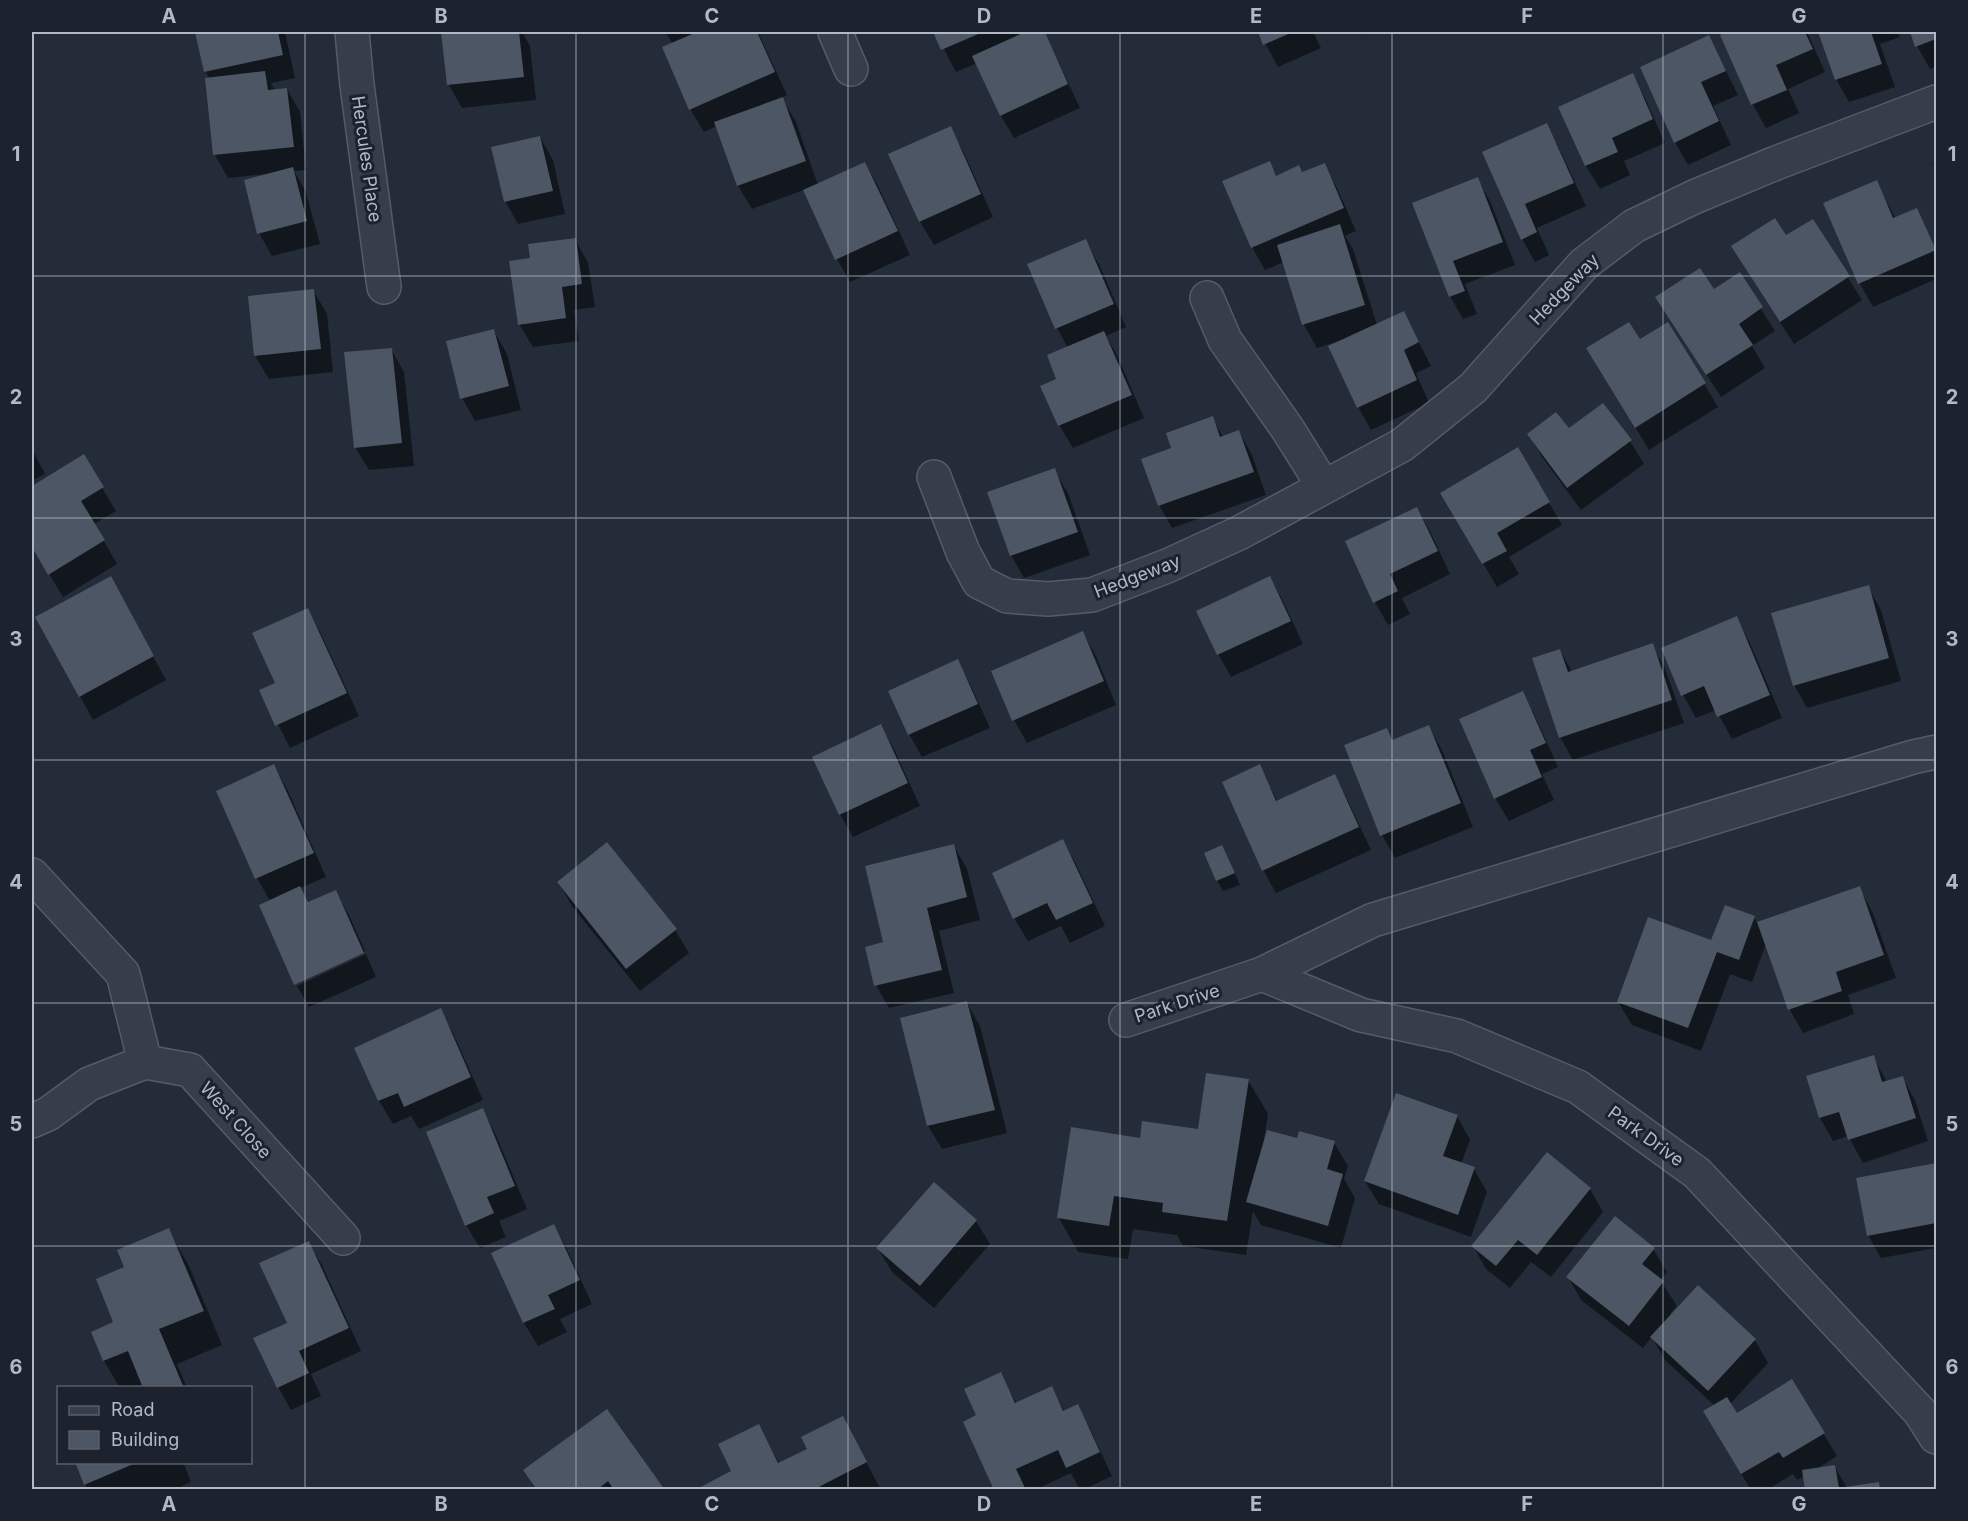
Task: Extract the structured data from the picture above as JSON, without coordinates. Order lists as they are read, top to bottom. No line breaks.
{"streets":{"street":["Hercules Place","Hedgeway","Park Drive","West Close"]},"legend":["Road","Building"],"grid":{"columns":["A","B","C","D","E","F","G"],"rows":["1","2","3","4","5","6"]}}
